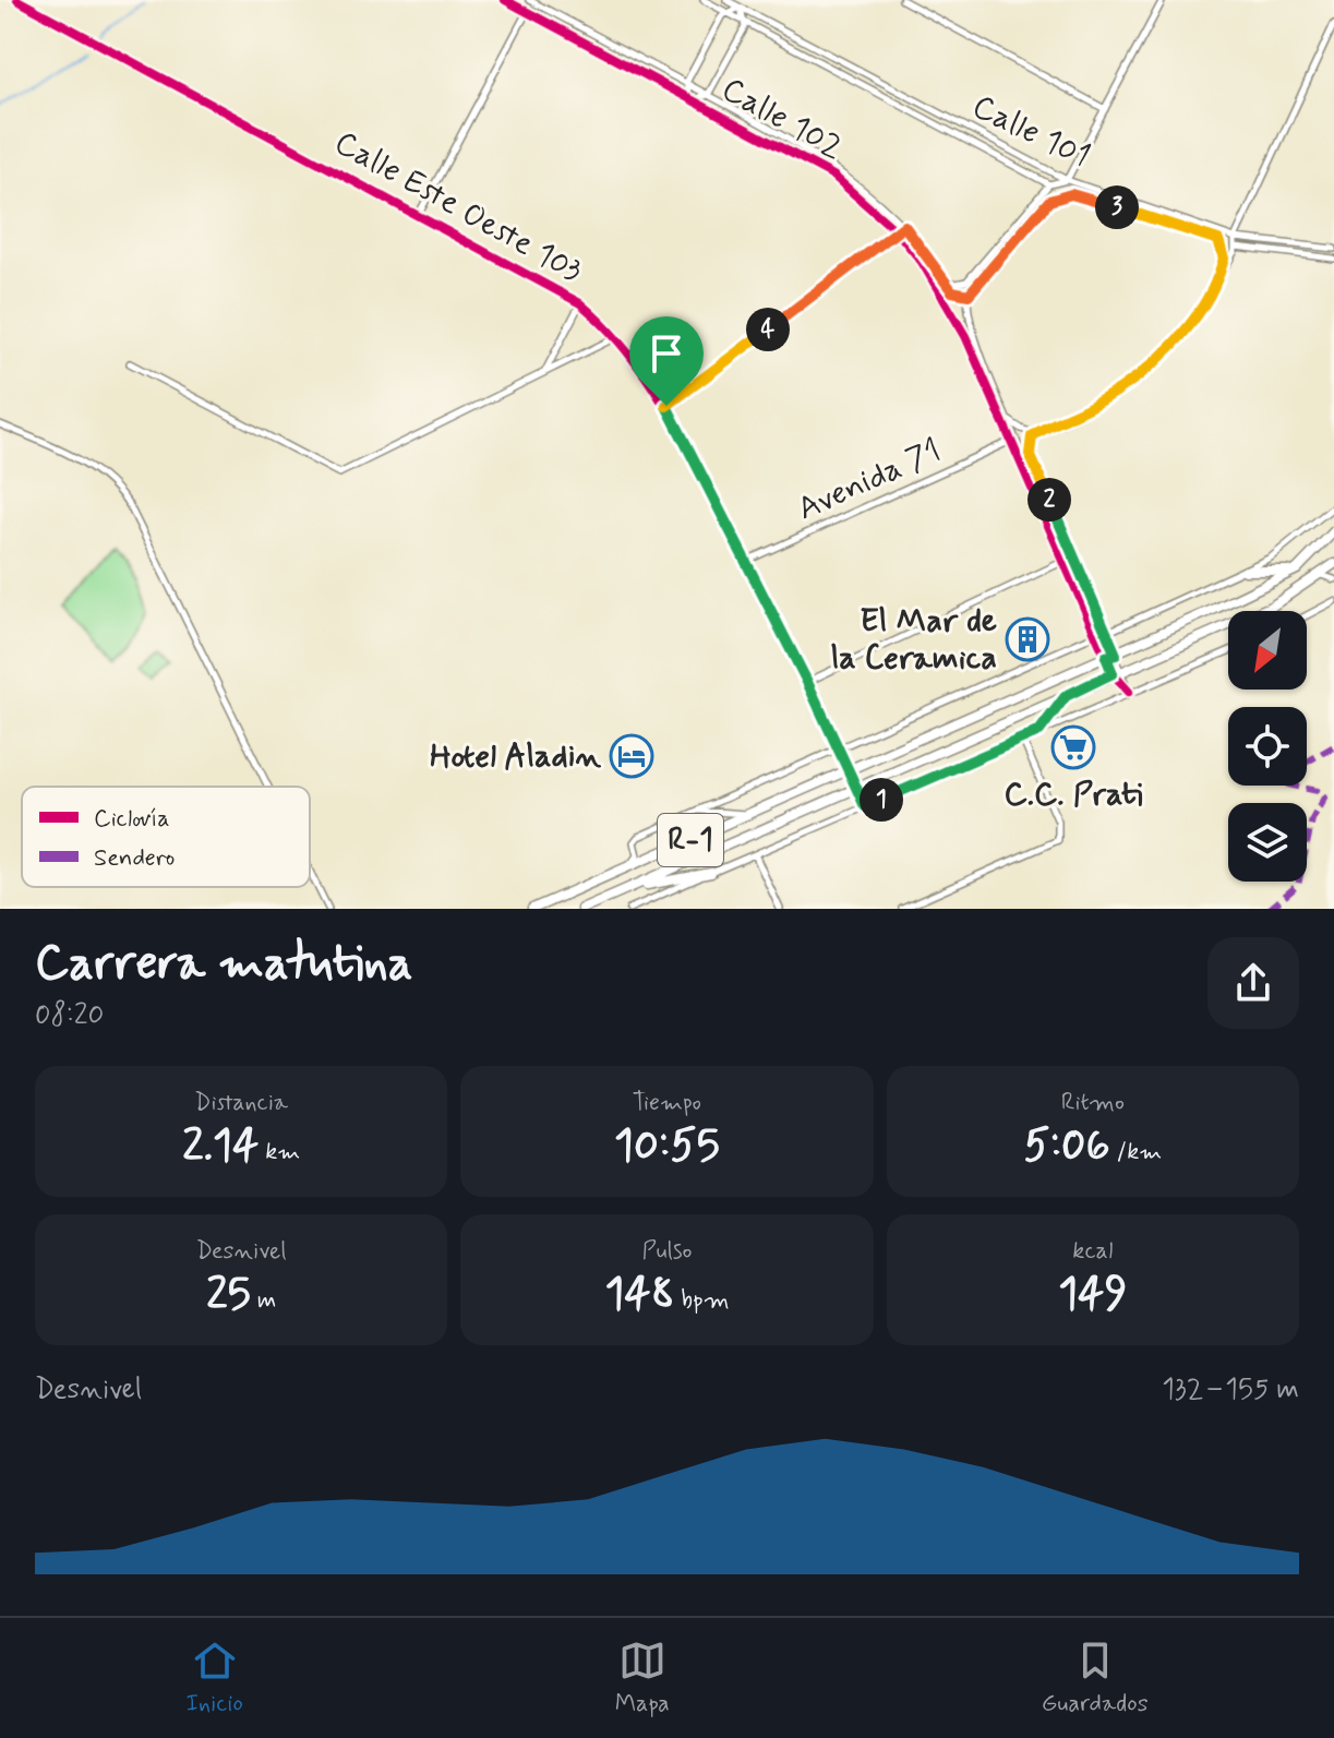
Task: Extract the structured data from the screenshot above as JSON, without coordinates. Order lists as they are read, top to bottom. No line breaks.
{"streets":{"main road":["R-1"],"street":["Calle 102","Calle 101","Calle Este Oeste 103","Avenida 71"]},"crossings":[["Calle 102","Avenida 71"],["Calle 102","R-1"],["Calle Este Oeste 103","Avenida 71"],["Calle Este Oeste 103","R-1"]],"places":{"building":["El Mar de la Ceramica"],"supermarket":["C.C. Prati"],"hotel":["Hotel Aladin"]},"legend":["Ciclovía","Sendero"],"north":"bottom left","page":{"pins":["3","4","2","1"],"heading":["Carrera matutina","08:20"],"stats":[["Distancia","2.14 km"],["Tiempo","10:55"],["Ritmo","5:06 /km"],["Desnivel","25 m"],["Pulso","148 bpm"],["kcal","149"]],"chart":["Desnivel","132–155 m"],"tabs":["Inicio","Mapa","Guardados"]}}
